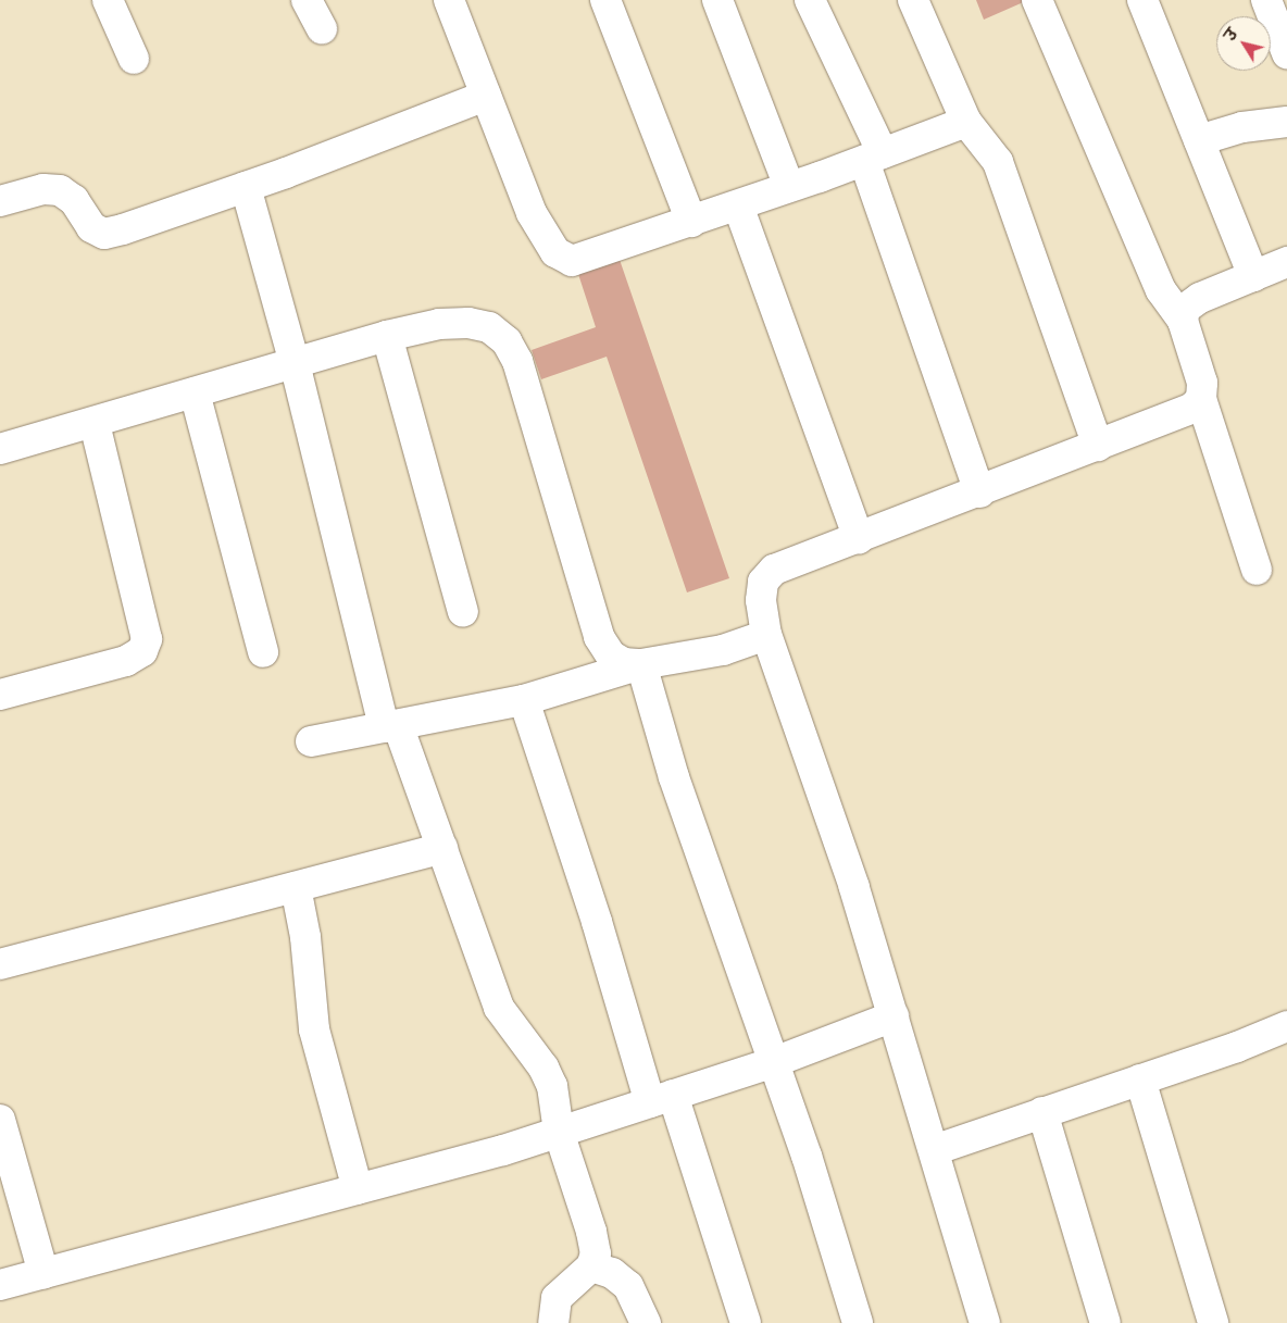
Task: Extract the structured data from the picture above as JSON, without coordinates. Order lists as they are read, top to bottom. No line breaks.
{"north":"top left"}
